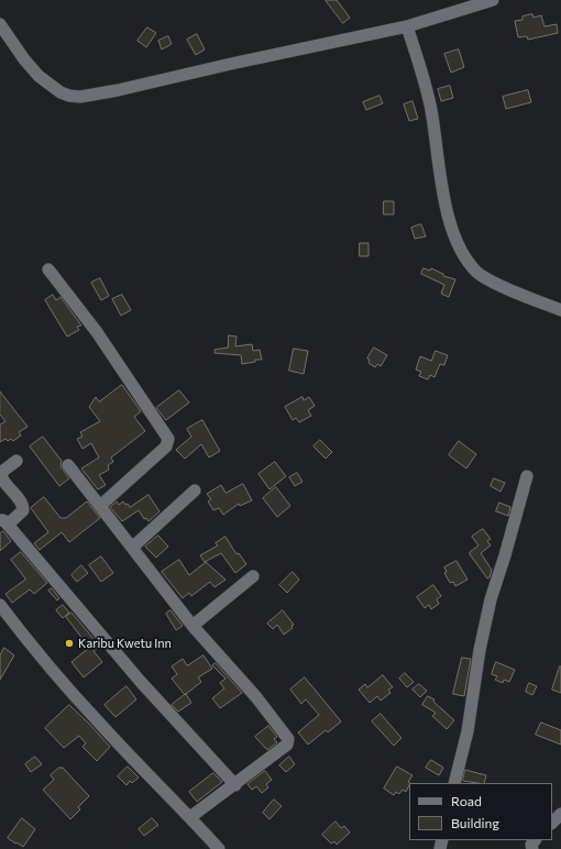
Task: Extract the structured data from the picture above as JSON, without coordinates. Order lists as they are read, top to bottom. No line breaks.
{"places":["Karibu Kwetu Inn"],"legend":["Road","Building"]}
